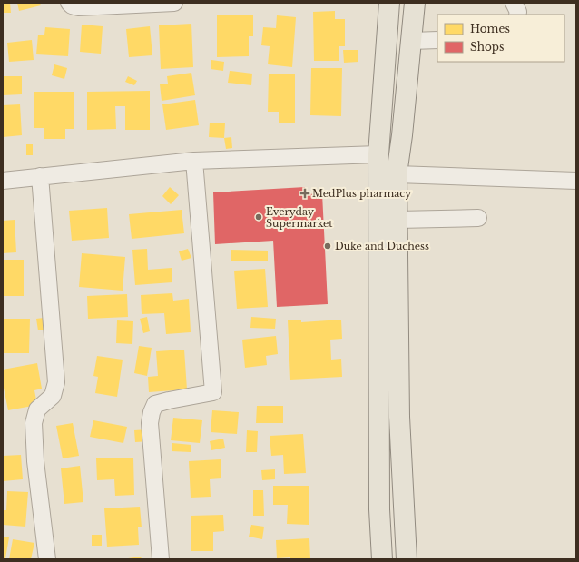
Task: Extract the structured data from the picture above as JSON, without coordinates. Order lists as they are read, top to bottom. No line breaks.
{"places":{"health":["MedPlus pharmacy"],"other":["Everyday Supermarket","Duke and Duchess"]},"legend":["Homes","Shops"]}
